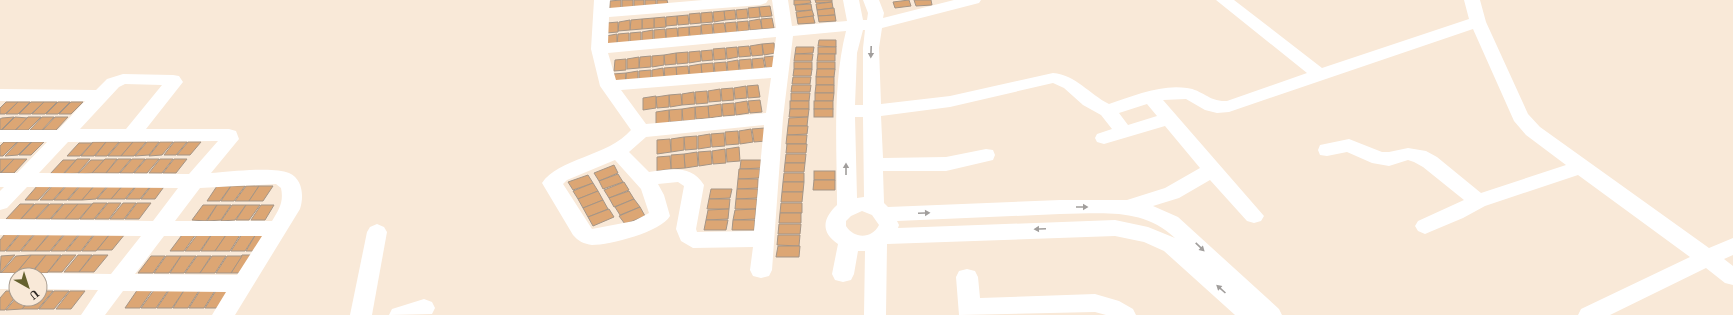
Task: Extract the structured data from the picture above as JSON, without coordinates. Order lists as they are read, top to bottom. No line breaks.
{"north":"bottom right"}
